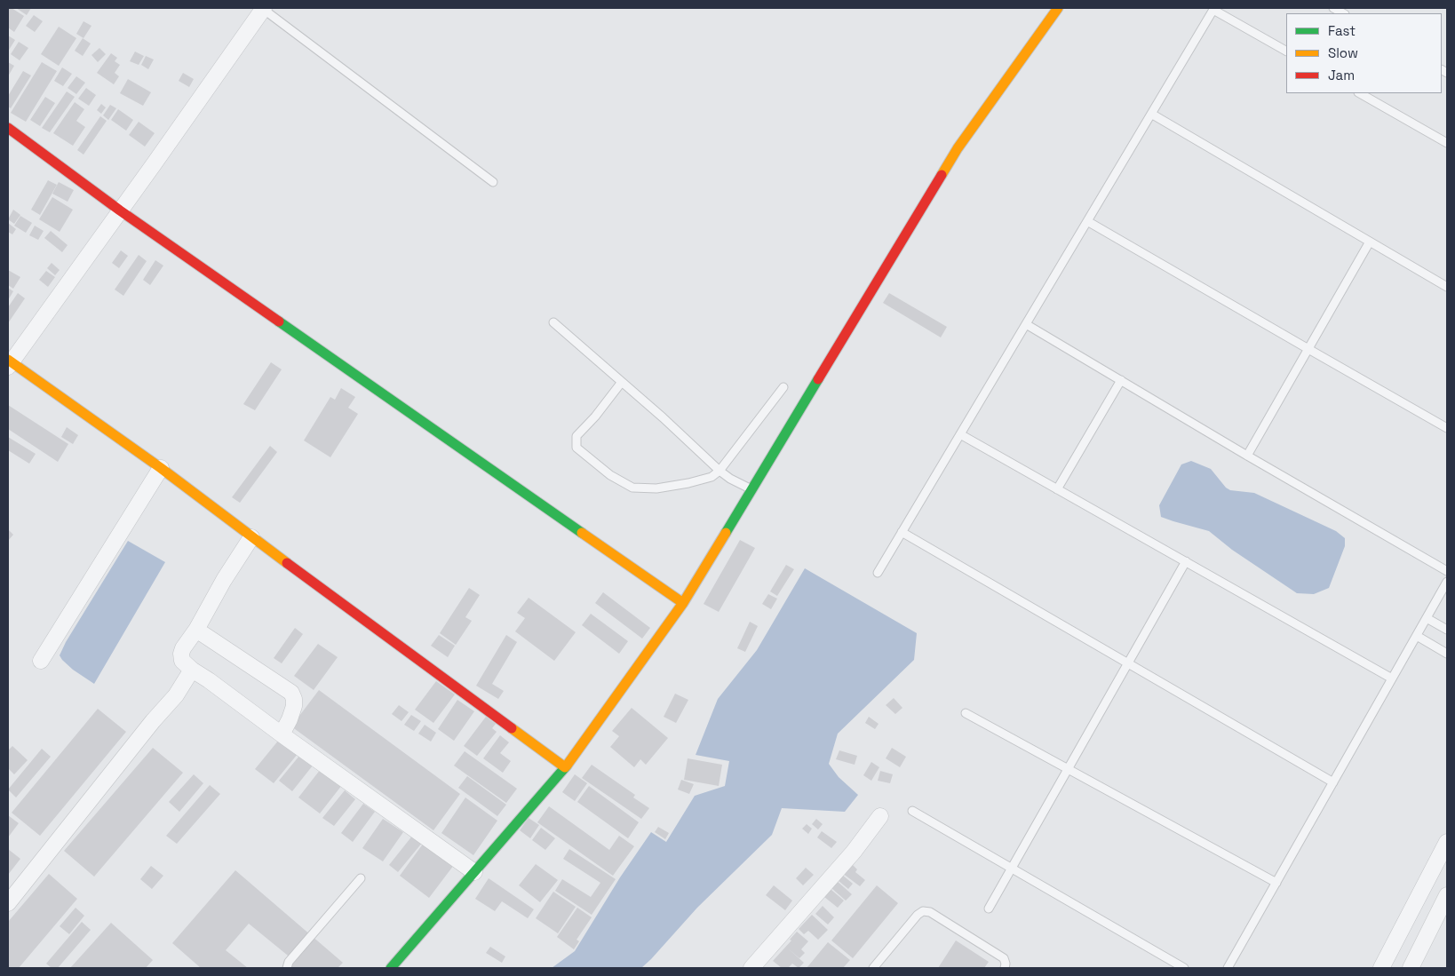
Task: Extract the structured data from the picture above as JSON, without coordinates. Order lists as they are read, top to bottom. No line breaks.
{"legend":["Fast","Slow","Jam"]}
